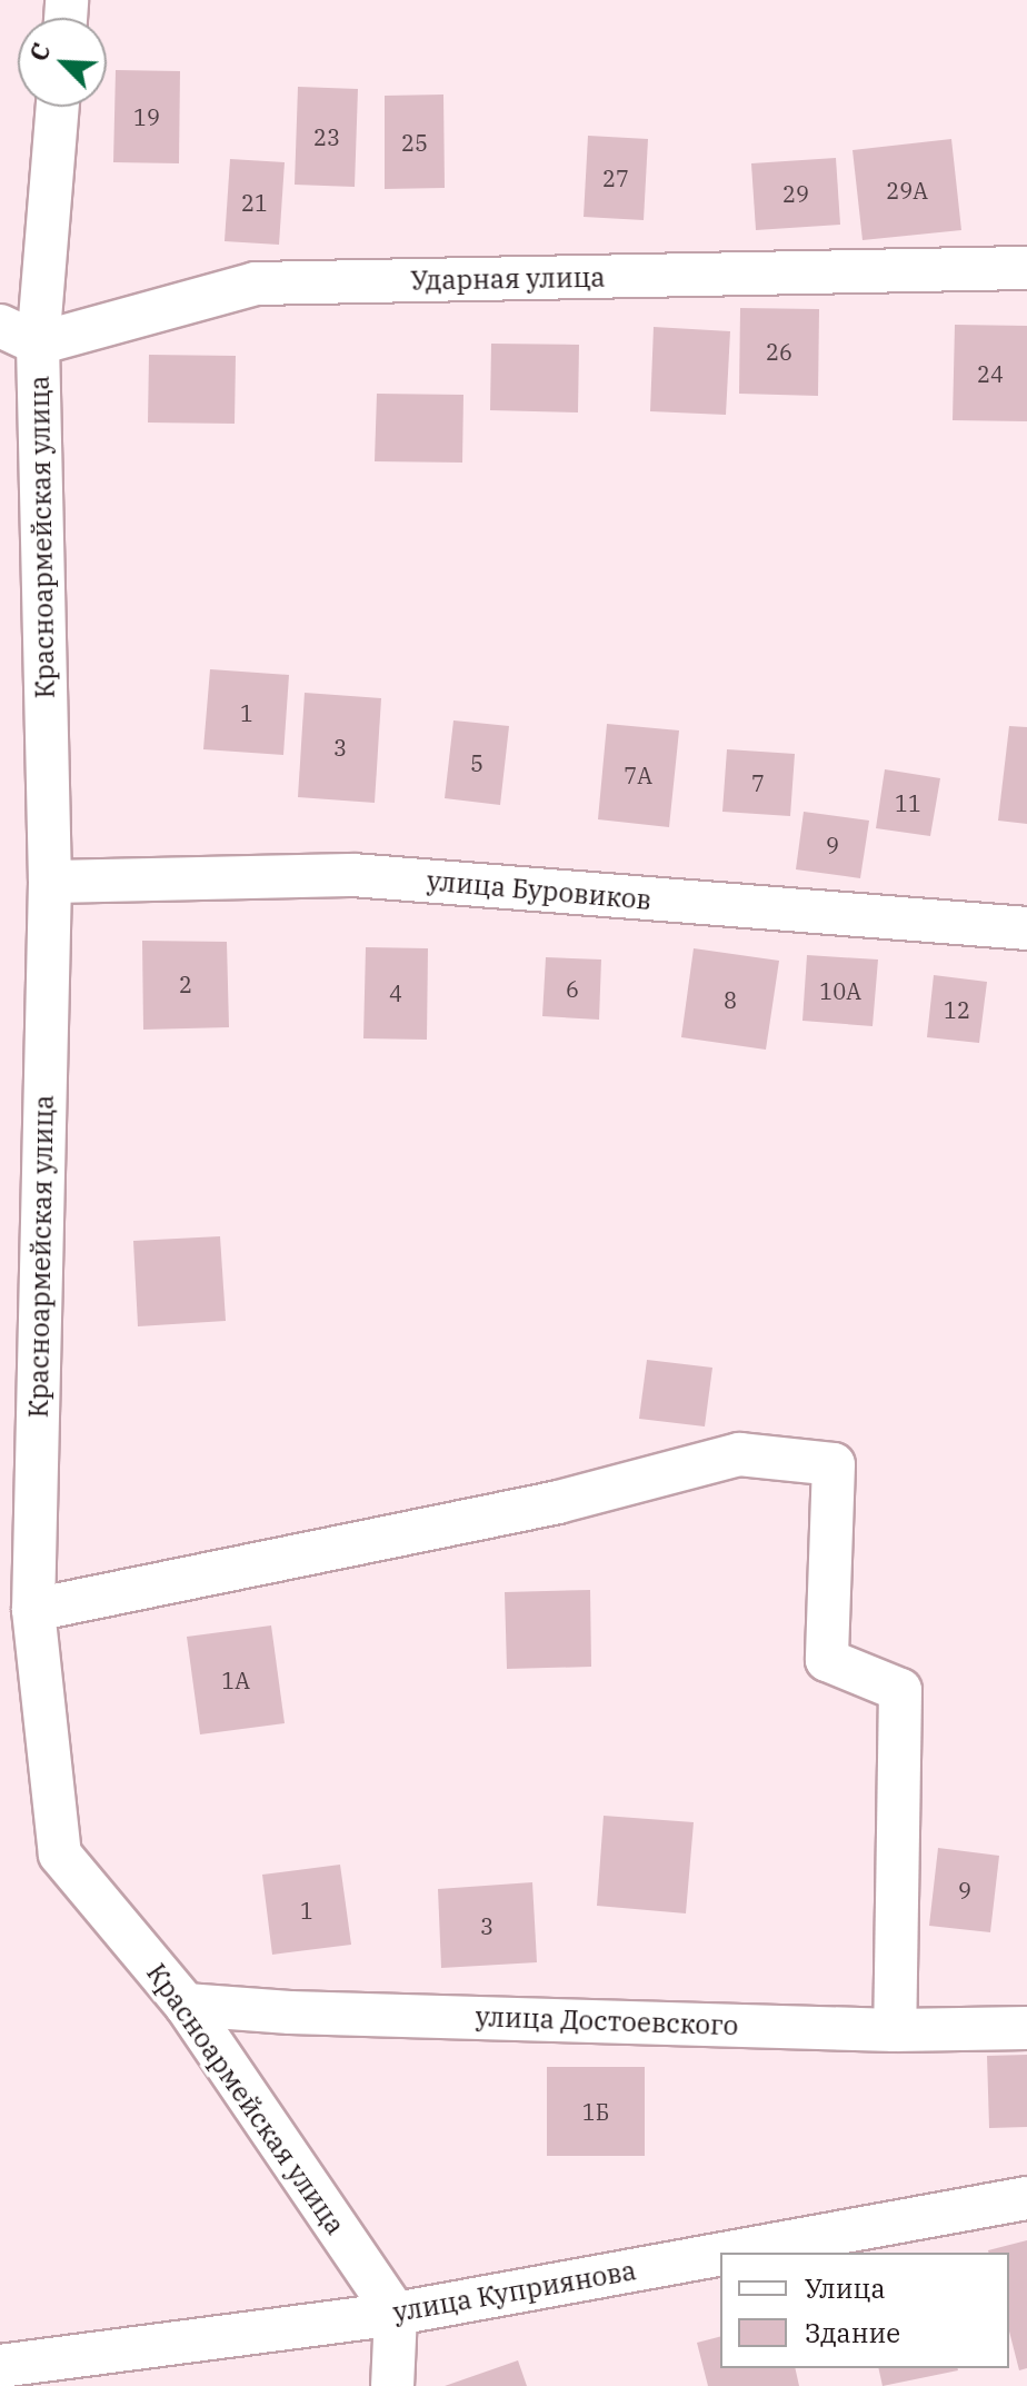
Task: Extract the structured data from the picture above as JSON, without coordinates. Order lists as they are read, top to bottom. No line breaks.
{"streets":{"street":["Ударная улица","Красноармейская улица","улица Буровиков","улица Достоевского","улица Куприянова"]},"crossings":[["Ударная улица","Красноармейская улица"],["Красноармейская улица","улица Буровиков"],["Красноармейская улица","улица Достоевского"],["Красноармейская улица","улица Куприянова"]],"house_numbers":["19","23","25","27","29А","29","21","26","24","1","3","5","7А","7","11","9","2","6","10А","4","8","12","1А","9","1","3","1Б"],"legend":["Улица","Здание"],"north":"top left"}
